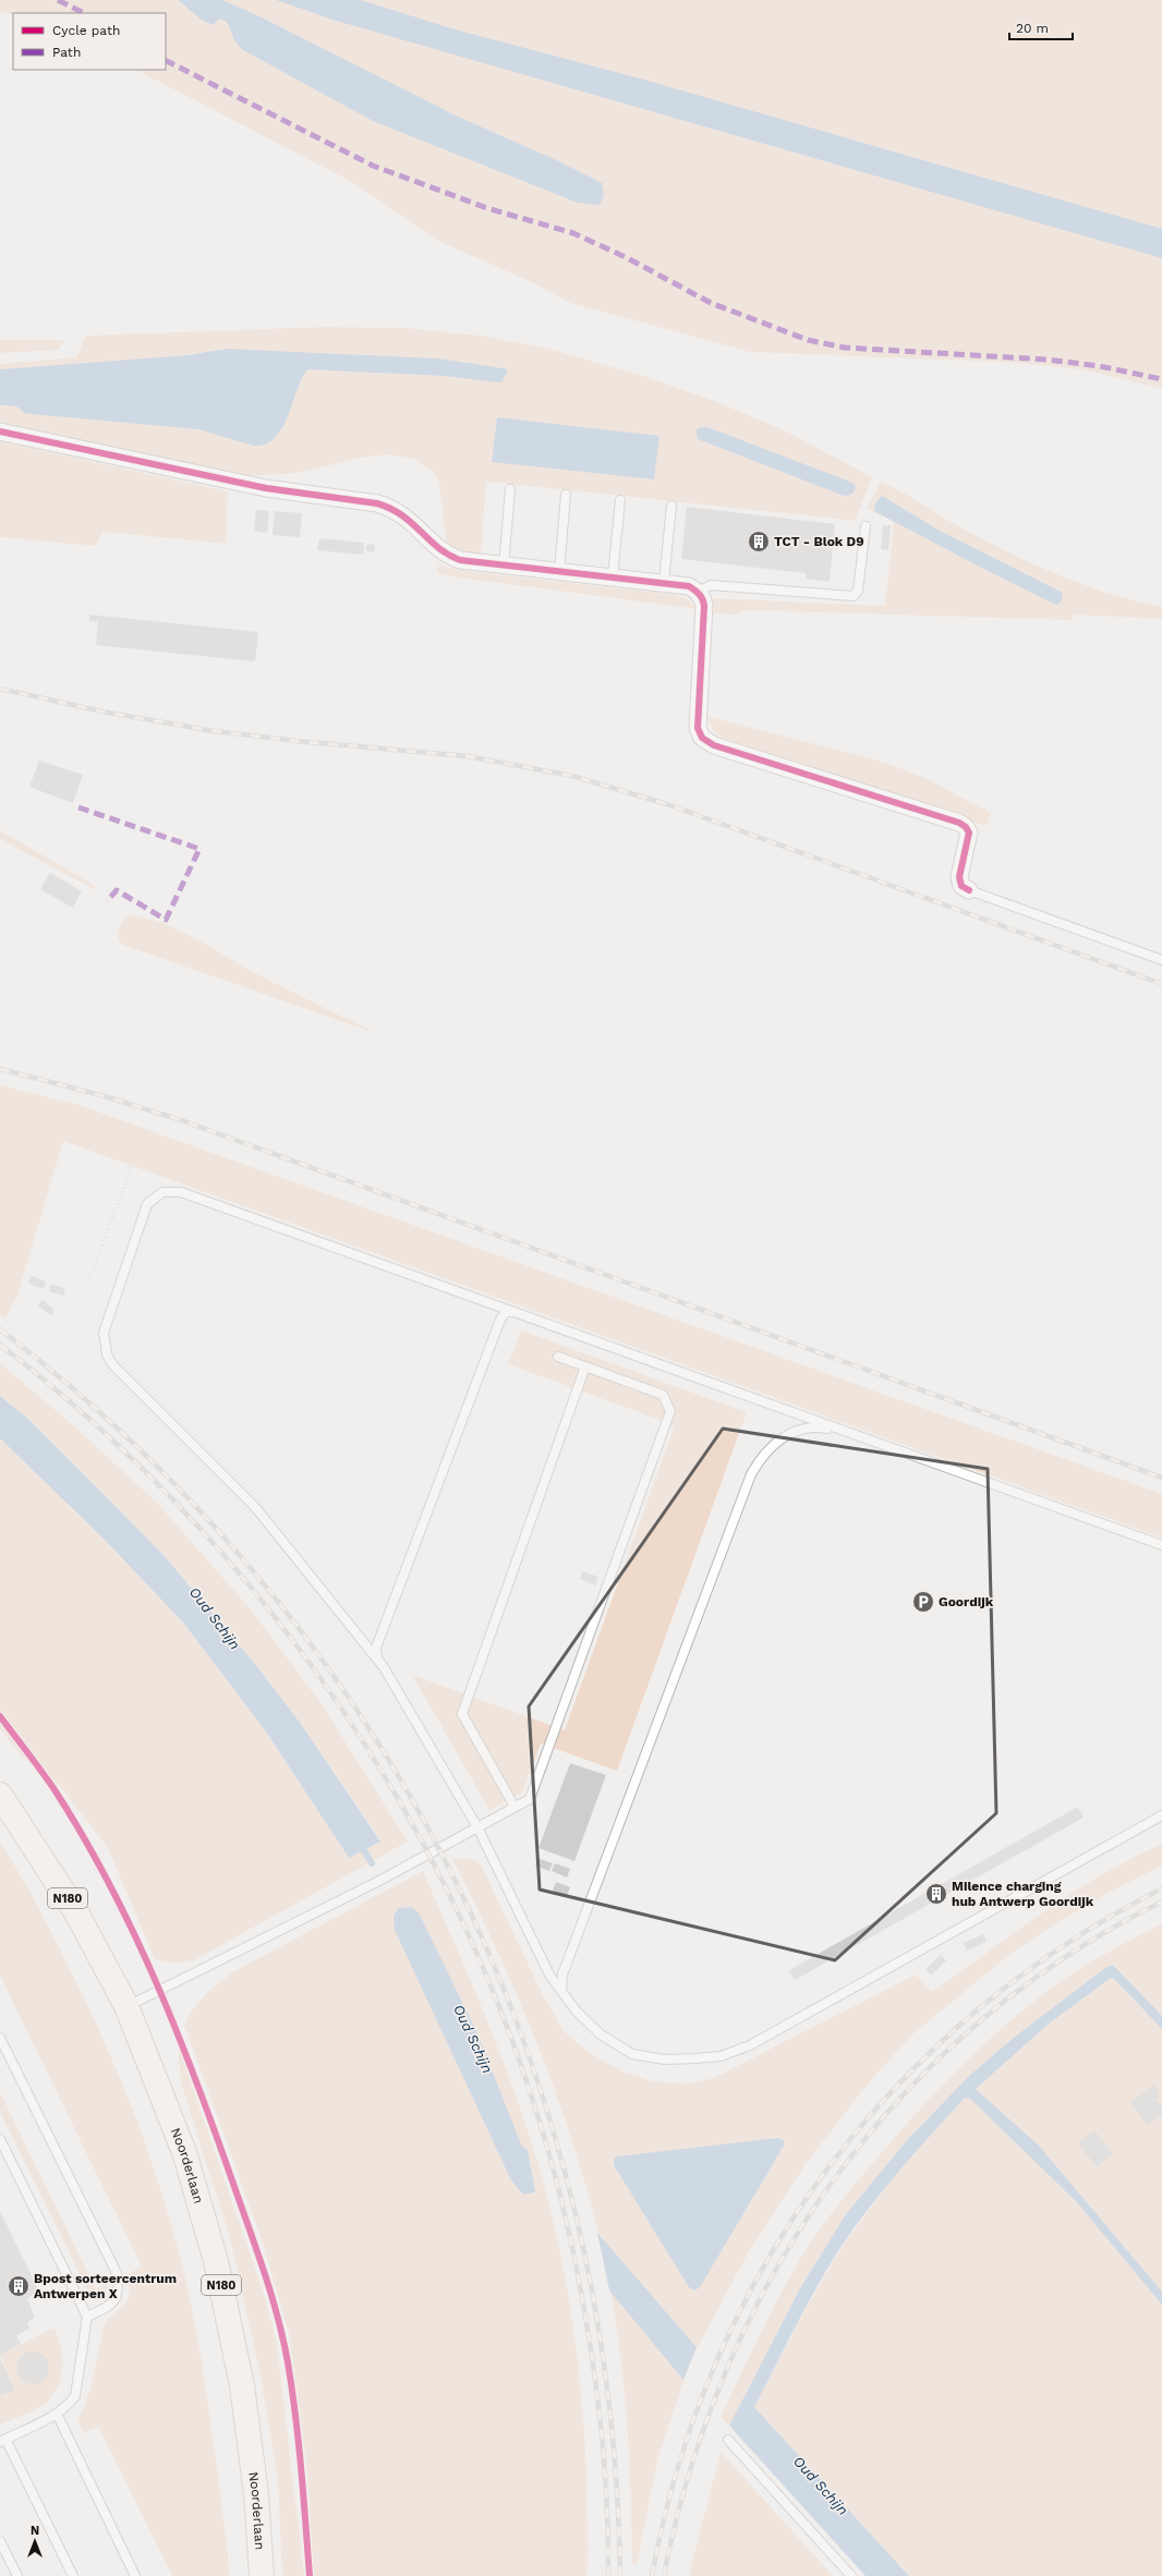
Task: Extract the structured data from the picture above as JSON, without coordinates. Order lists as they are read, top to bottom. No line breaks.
{"streets":{"main road":["N180","Noorderlaan"]},"water":["Oud Schijn"],"places":{"building":["TCT - Blok D9","Milence charging hub Antwerp Goordijk","Bpost sorteercentrum Antwerpen X"],"parking":["Goordijk"]},"legend":["Cycle path","Path"],"scale_bar":"20 m","north":"top"}
